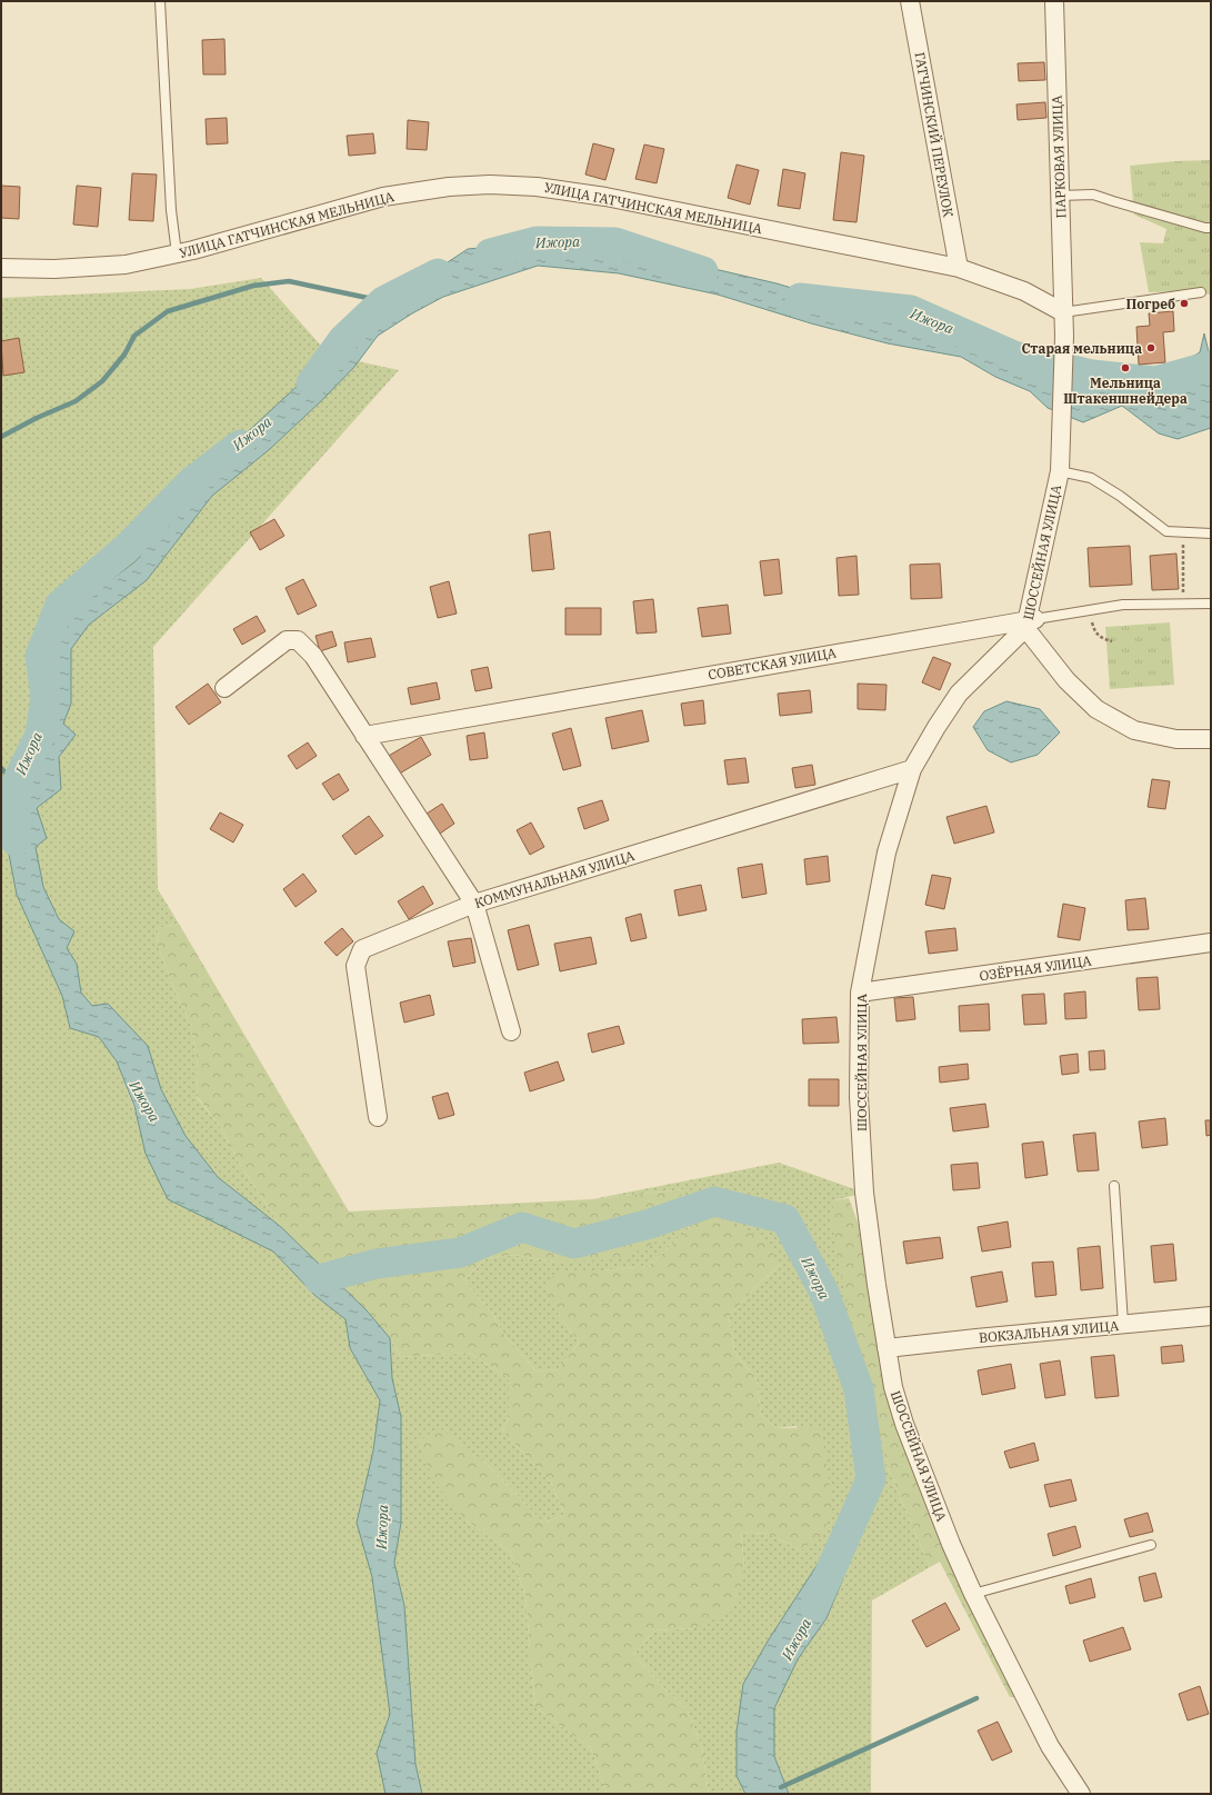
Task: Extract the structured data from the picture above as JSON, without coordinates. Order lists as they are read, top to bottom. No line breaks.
{"streets":{"street":["ГАТЧИНСКИЙ ПЕРЕУЛОК","ПАРКОВАЯ УЛИЦА","УЛИЦА ГАТЧИНСКАЯ МЕЛЬНИЦА","ШОССЕЙНАЯ УЛИЦА","СОВЕТСКАЯ УЛИЦА","КОММУНАЛЬНАЯ УЛИЦА","ОЗЁРНАЯ УЛИЦА","ВОКЗАЛЬНАЯ УЛИЦА"]},"crossings":[["ГАТЧИНСКИЙ ПЕРЕУЛОК","УЛИЦА ГАТЧИНСКАЯ МЕЛЬНИЦА"],["ПАРКОВАЯ УЛИЦА","УЛИЦА ГАТЧИНСКАЯ МЕЛЬНИЦА"],["ПАРКОВАЯ УЛИЦА","ШОССЕЙНАЯ УЛИЦА"],["УЛИЦА ГАТЧИНСКАЯ МЕЛЬНИЦА","ШОССЕЙНАЯ УЛИЦА"],["ШОССЕЙНАЯ УЛИЦА","СОВЕТСКАЯ УЛИЦА"],["ШОССЕЙНАЯ УЛИЦА","КОММУНАЛЬНАЯ УЛИЦА"],["ШОССЕЙНАЯ УЛИЦА","ОЗЁРНАЯ УЛИЦА"],["ШОССЕЙНАЯ УЛИЦА","ВОКЗАЛЬНАЯ УЛИЦА"]],"water":["Ижора"],"places":["Погреб","Старая мельница","Мельница Штакеншнейдера"]}
